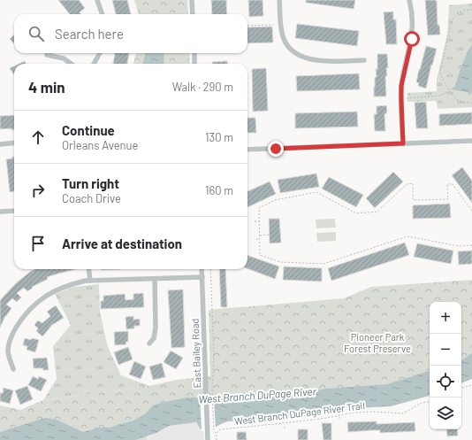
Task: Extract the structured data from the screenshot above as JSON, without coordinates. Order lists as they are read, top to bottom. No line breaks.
{"streets":{"street":["East Bailey Road"],"path":["West Branch DuPage River Trail"]},"water":["West Branch DuPage River"],"parks":["Pioneer Park Forest Preserve"],"page":{"search":"Search here","heading":["4 min","Walk · 290 m"],"list":[["Continue","Orleans Avenue","130 m"],["Turn right","Coach Drive","160 m"],"Arrive at destination"],"map_buttons":["+","−"]}}
